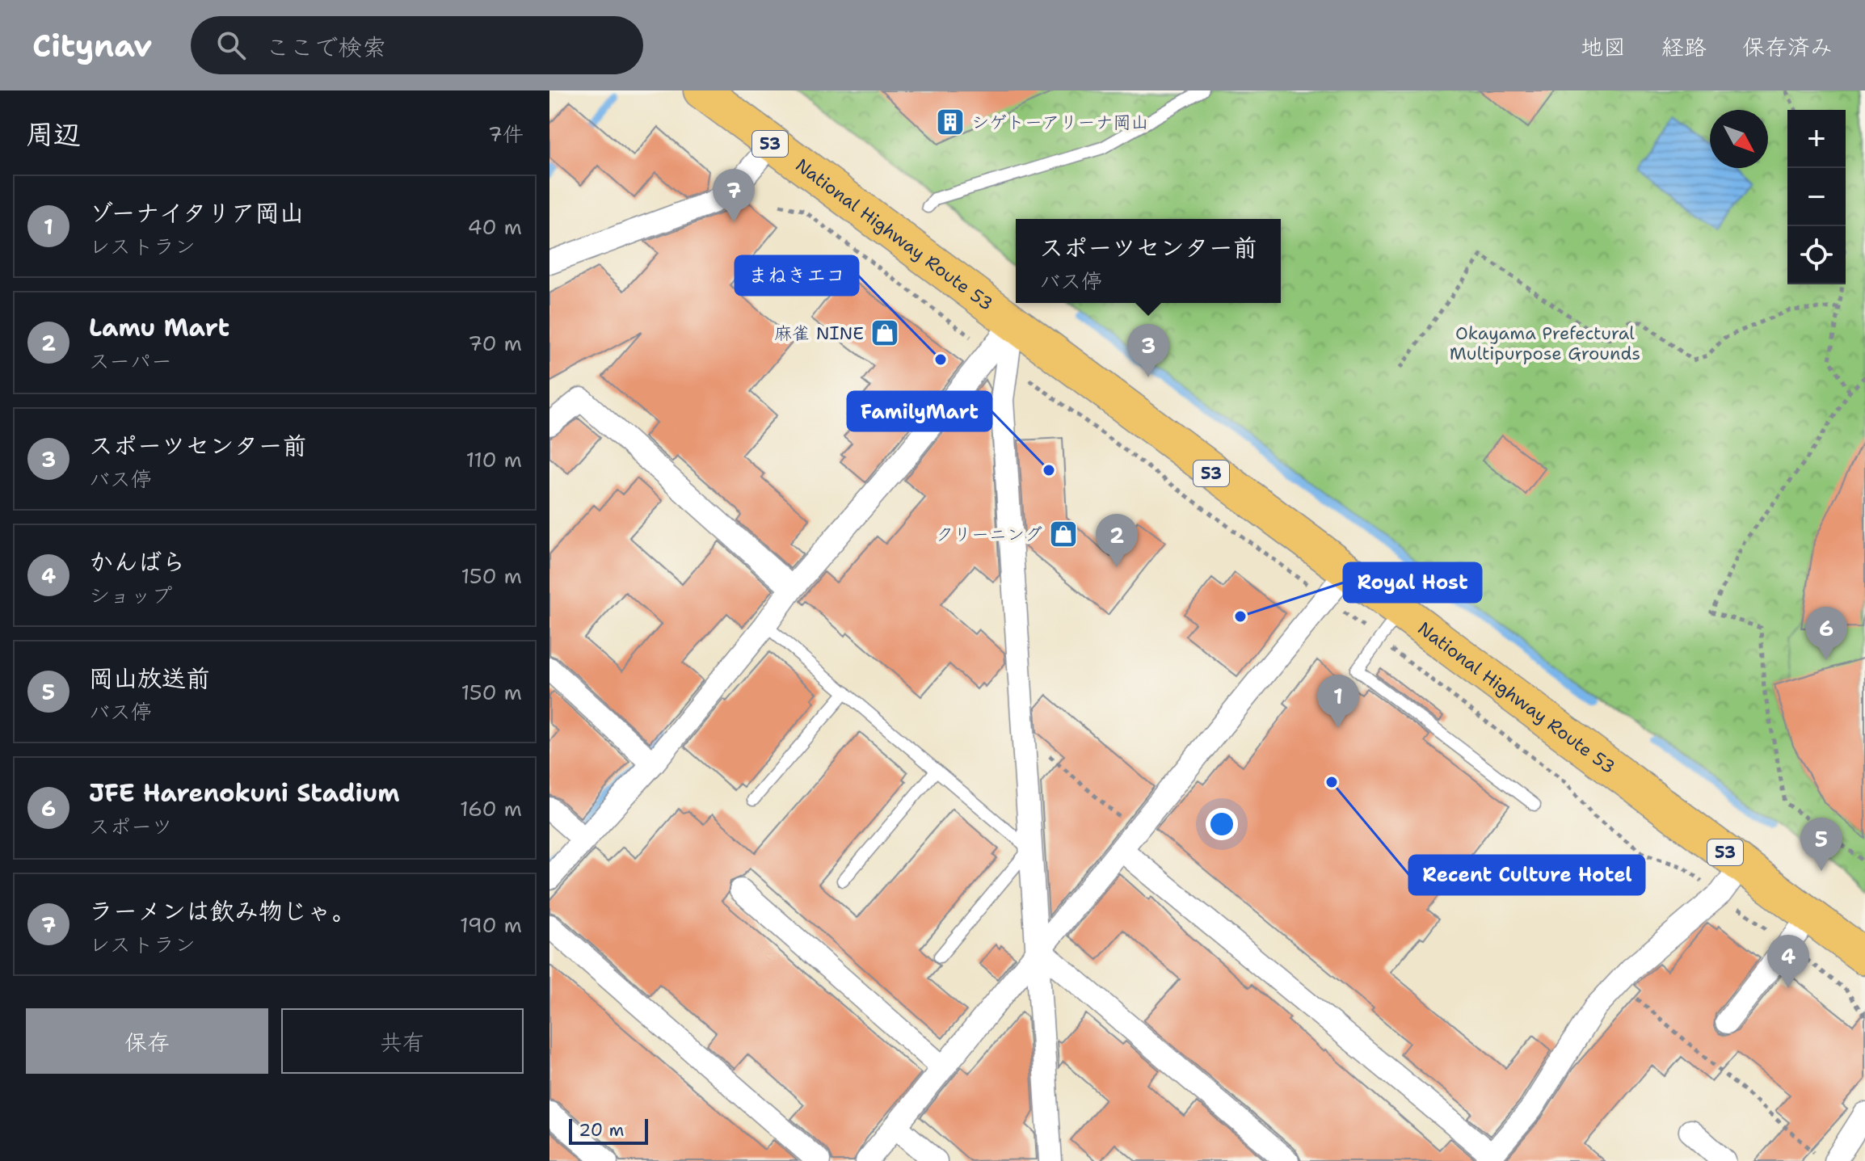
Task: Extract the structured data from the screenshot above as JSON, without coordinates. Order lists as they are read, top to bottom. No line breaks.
{"streets":{"highway":["53","National Highway Route 53"]},"parks":["Okayama Prefectural Multipurpose Grounds"],"places":{"building":["シゲトーアリーナ岡山"],"shop":["麻雀 NINE","クリーニング"],"other":["まねきエコ","FamilyMart","Royal Host","Recent Culture Hotel"]},"scale_bar":"20 m","north":"bottom right","page":{"header":"Citynav","search":"ここで検索","nav":["地図","経路","保存済み"],"heading":["周辺","7件"],"map_buttons":["+","−"],"pins":["7","3","2","6","1","5","4"],"list":[{"mark":"1","name":"ゾーナイタリア岡山","note":"レストラン","value":"40 m"},{"mark":"2","name":"Lamu Mart","note":"スーパー","value":"70 m"},{"mark":"3","name":"スポーツセンター前","note":"バス停","value":"110 m"},{"mark":"4","name":"かんばら","note":"ショップ","value":"150 m"},{"mark":"5","name":"岡山放送前","note":"バス停","value":"150 m"},{"mark":"6","name":"JFE Harenokuni Stadium","note":"スポーツ","value":"160 m"},{"mark":"7","name":"ラーメンは飲み物じゃ｡","note":"レストラン","value":"190 m"}],"popup":["スポーツセンター前","バス停"],"buttons":["保存","共有"],"scale":"20 m"}}
